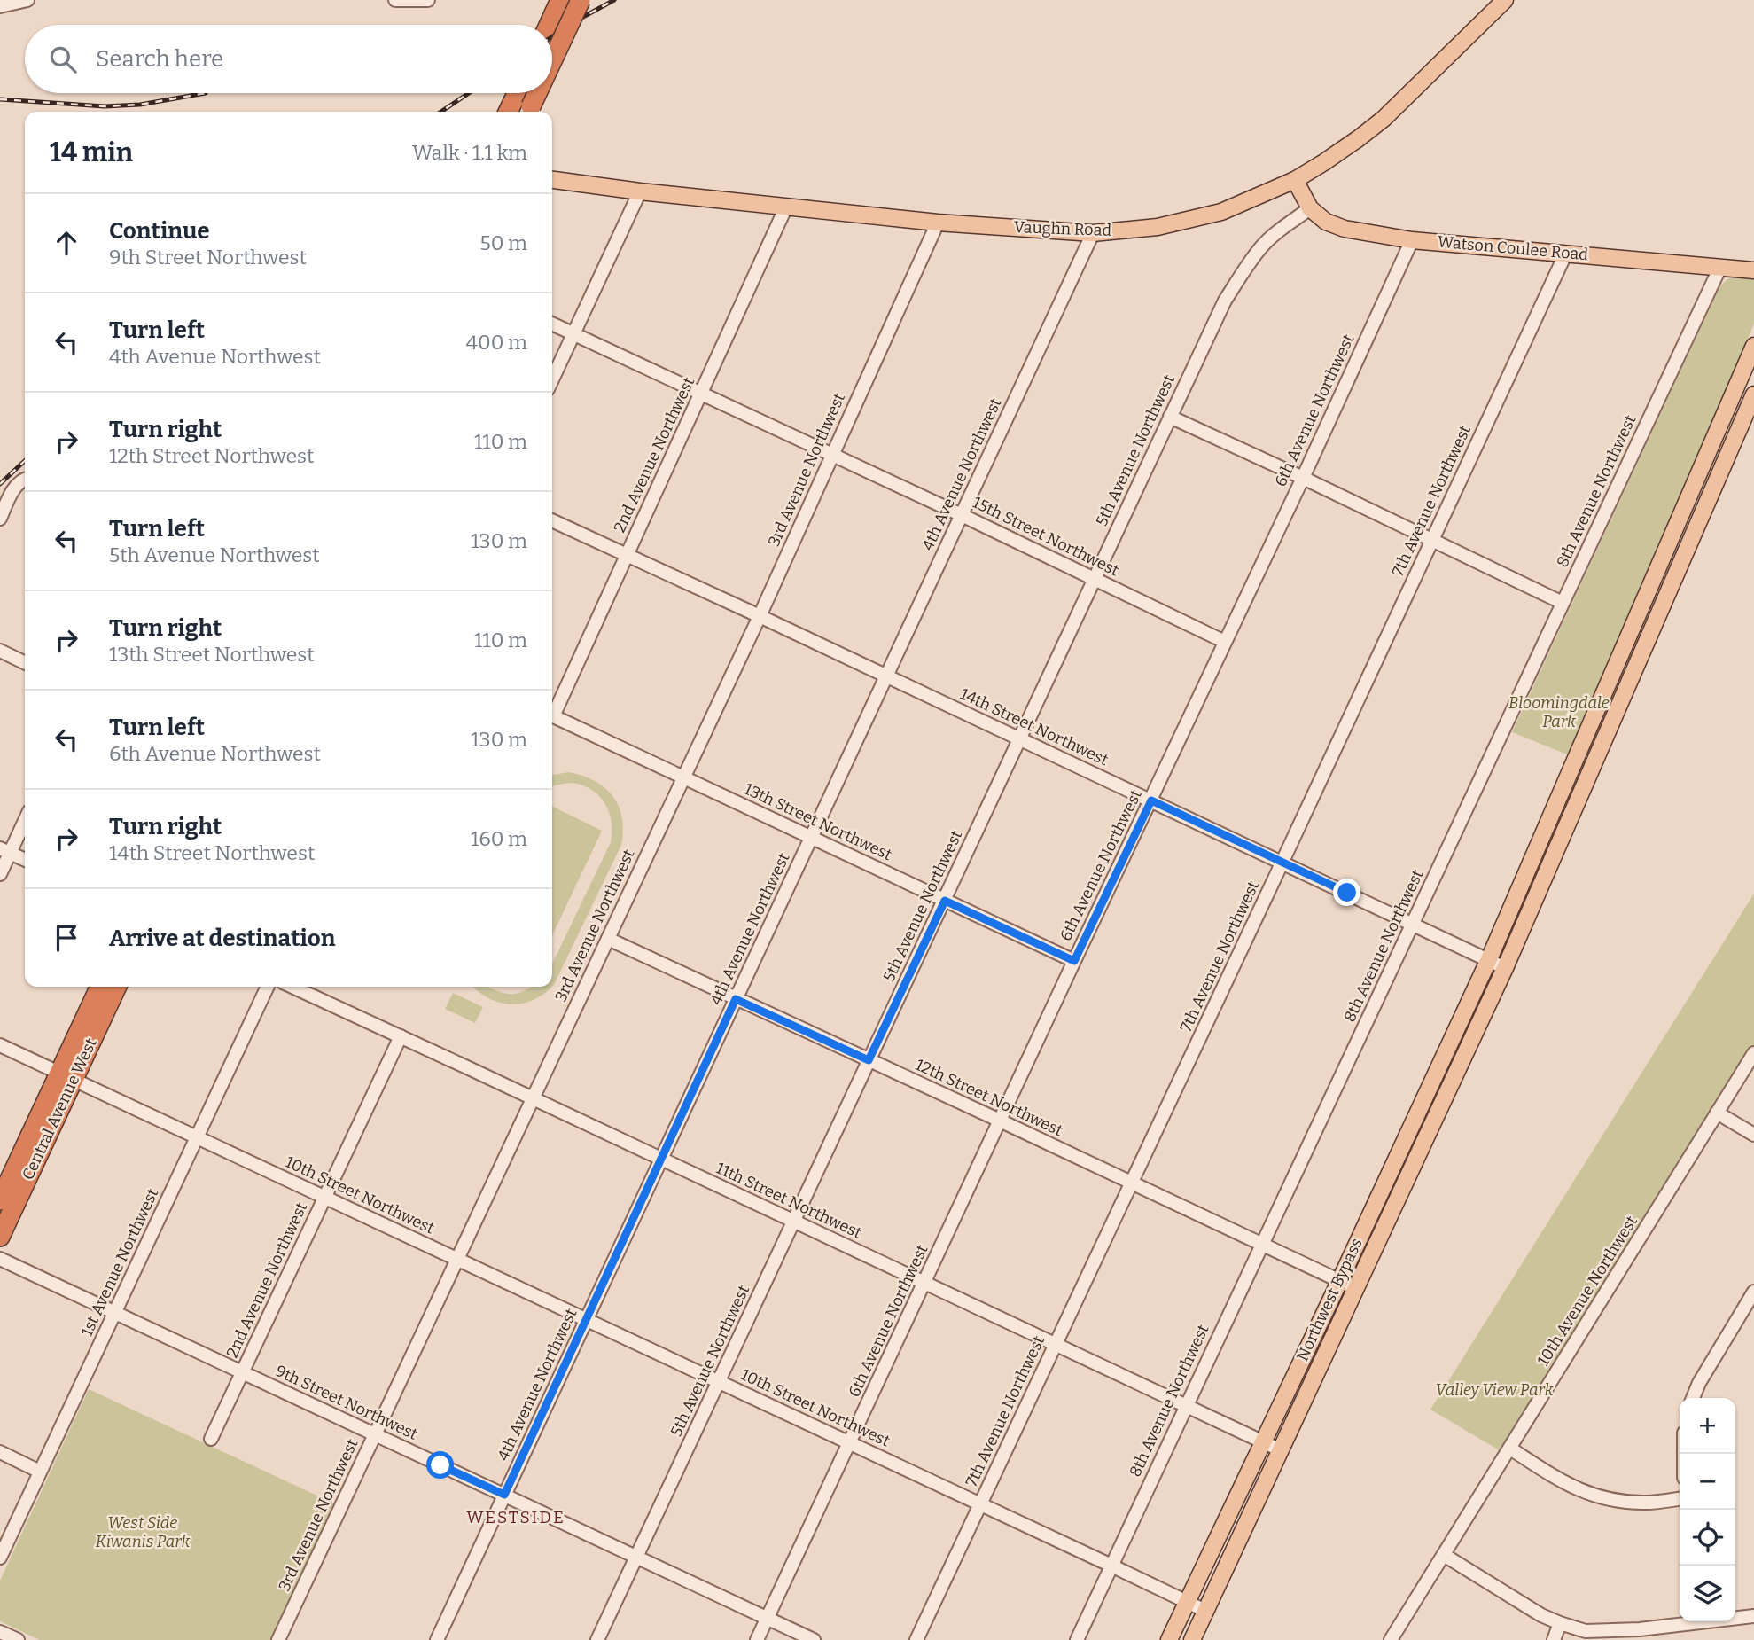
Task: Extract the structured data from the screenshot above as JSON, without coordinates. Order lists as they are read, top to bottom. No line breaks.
{"streets":{"highway":["Central Avenue West"],"main road":["Vaughn Road","Watson Coulee Road","Northwest Bypass"],"street":["6th Avenue Northwest","5th Avenue Northwest","2nd Avenue Northwest","3rd Avenue Northwest","4th Avenue Northwest","8th Avenue Northwest","7th Avenue Northwest","15th Street Northwest","14th Street Northwest","13th Street Northwest","12th Street Northwest","10th Street Northwest","11th Street Northwest","1st Avenue Northwest","10th Avenue Northwest","9th Street Northwest"]},"crossings":[["Vaughn Road","2nd Avenue Northwest"],["Vaughn Road","3rd Avenue Northwest"],["Vaughn Road","4th Avenue Northwest"],["Watson Coulee Road","6th Avenue Northwest"],["Watson Coulee Road","5th Avenue Northwest"],["Watson Coulee Road","8th Avenue Northwest"],["Watson Coulee Road","7th Avenue Northwest"],["6th Avenue Northwest","15th Street Northwest"],["6th Avenue Northwest","14th Street Northwest"],["6th Avenue Northwest","13th Street Northwest"],["6th Avenue Northwest","12th Street Northwest"],["6th Avenue Northwest","10th Street Northwest"],["6th Avenue Northwest","11th Street Northwest"],["6th Avenue Northwest","9th Street Northwest"],["5th Avenue Northwest","15th Street Northwest"],["5th Avenue Northwest","14th Street Northwest"],["5th Avenue Northwest","13th Street Northwest"],["5th Avenue Northwest","12th Street Northwest"],["5th Avenue Northwest","10th Street Northwest"],["5th Avenue Northwest","11th Street Northwest"],["5th Avenue Northwest","9th Street Northwest"],["2nd Avenue Northwest","15th Street Northwest"],["2nd Avenue Northwest","14th Street Northwest"],["2nd Avenue Northwest","10th Street Northwest"],["2nd Avenue Northwest","11th Street Northwest"],["2nd Avenue Northwest","9th Street Northwest"],["3rd Avenue Northwest","15th Street Northwest"],["3rd Avenue Northwest","14th Street Northwest"],["3rd Avenue Northwest","13th Street Northwest"],["3rd Avenue Northwest","12th Street Northwest"],["3rd Avenue Northwest","10th Street Northwest"],["3rd Avenue Northwest","11th Street Northwest"],["3rd Avenue Northwest","9th Street Northwest"],["4th Avenue Northwest","15th Street Northwest"],["4th Avenue Northwest","14th Street Northwest"],["4th Avenue Northwest","13th Street Northwest"],["4th Avenue Northwest","12th Street Northwest"],["4th Avenue Northwest","10th Street Northwest"],["4th Avenue Northwest","11th Street Northwest"],["4th Avenue Northwest","9th Street Northwest"],["8th Avenue Northwest","14th Street Northwest"],["8th Avenue Northwest","12th Street Northwest"],["8th Avenue Northwest","10th Street Northwest"],["8th Avenue Northwest","11th Street Northwest"],["7th Avenue Northwest","14th Street Northwest"],["7th Avenue Northwest","12th Street Northwest"],["7th Avenue Northwest","10th Street Northwest"],["7th Avenue Northwest","11th Street Northwest"],["14th Street Northwest","Northwest Bypass"],["12th Street Northwest","Northwest Bypass"],["Central Avenue West","10th Street Northwest"],["10th Street Northwest","1st Avenue Northwest"],["10th Street Northwest","Northwest Bypass"],["11th Street Northwest","Northwest Bypass"],["1st Avenue Northwest","9th Street Northwest"]],"districts":["WESTSIDE"],"parks":["Bloomingdale Park","Valley View Park","West Side Kiwanis Park"],"page":{"search":"Search here","heading":["14 min","Walk · 1.1 km"],"list":[["Continue","9th Street Northwest","50 m"],["Turn left","4th Avenue Northwest","400 m"],["Turn right","12th Street Northwest","110 m"],["Turn left","5th Avenue Northwest","130 m"],["Turn right","13th Street Northwest","110 m"],["Turn left","6th Avenue Northwest","130 m"],["Turn right","14th Street Northwest","160 m"],"Arrive at destination"],"map_buttons":["+","−"]}}
